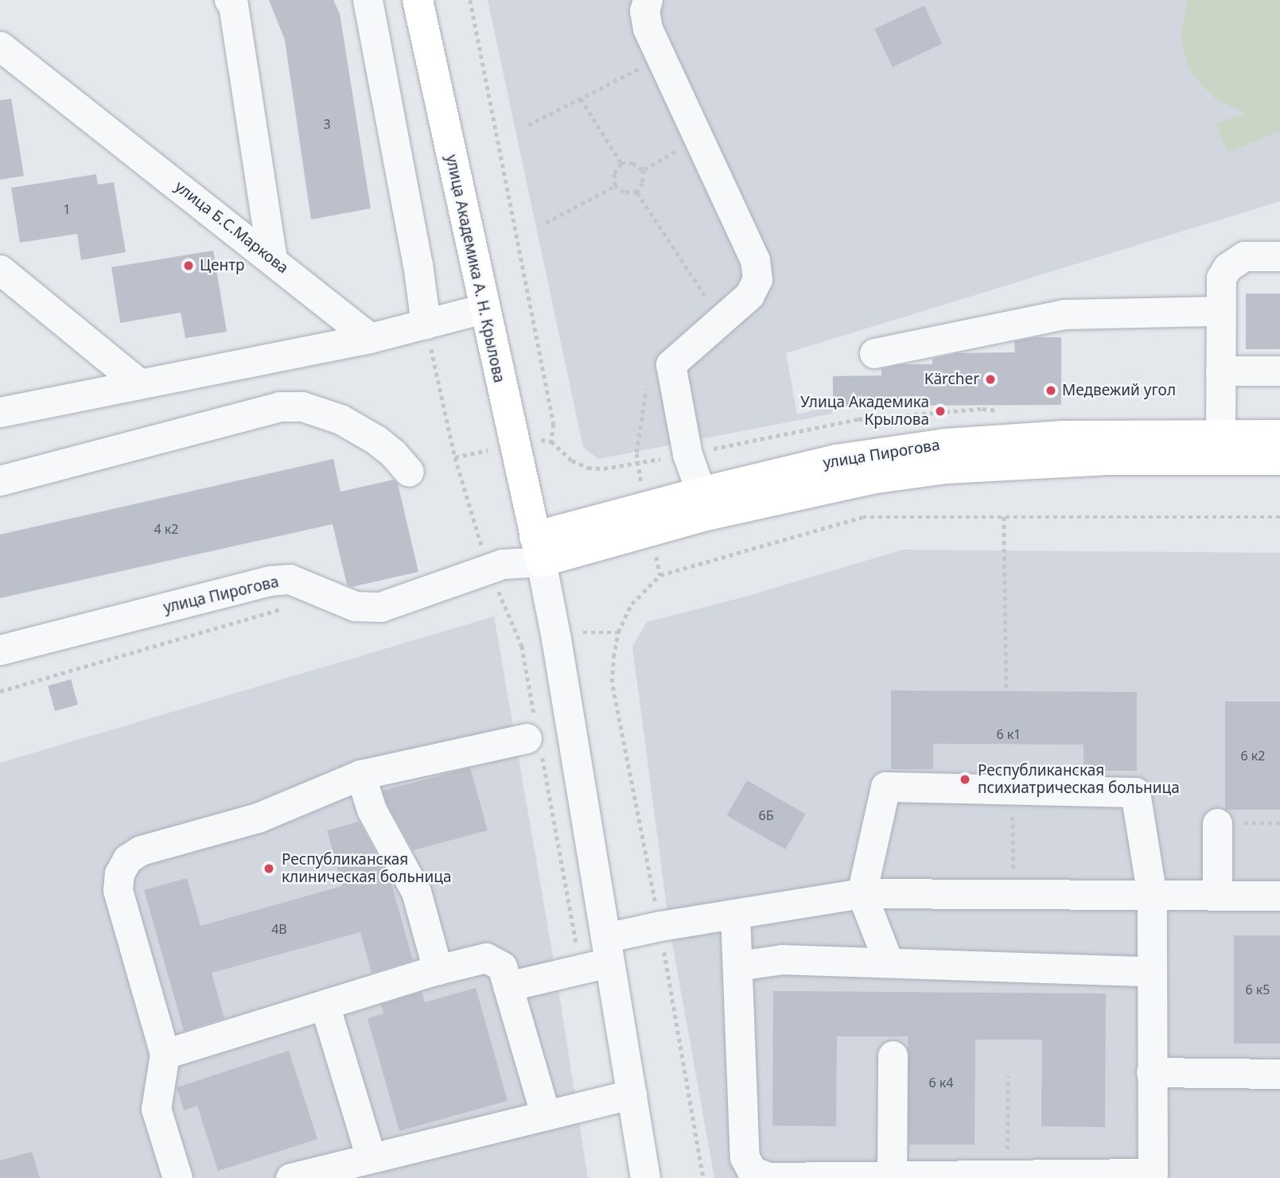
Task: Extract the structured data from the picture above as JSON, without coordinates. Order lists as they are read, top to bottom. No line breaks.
{"streets":{"main road":["улица Академика А. Н. Крылова","улица Пирогова"],"street":["улица Б.С.Маркова"]},"crossings":[["улица Академика А. Н. Крылова","улица Пирогова"]],"places":["Центр","Kärcher","Медвежий угол","Улица Академика Крылова","Республиканская психиатрическая больница","Республиканская клиническая больница"],"house_numbers":["3","1","4 к2","6 к1","6 к2","6Б","4В","6 к5","6 к4"]}
